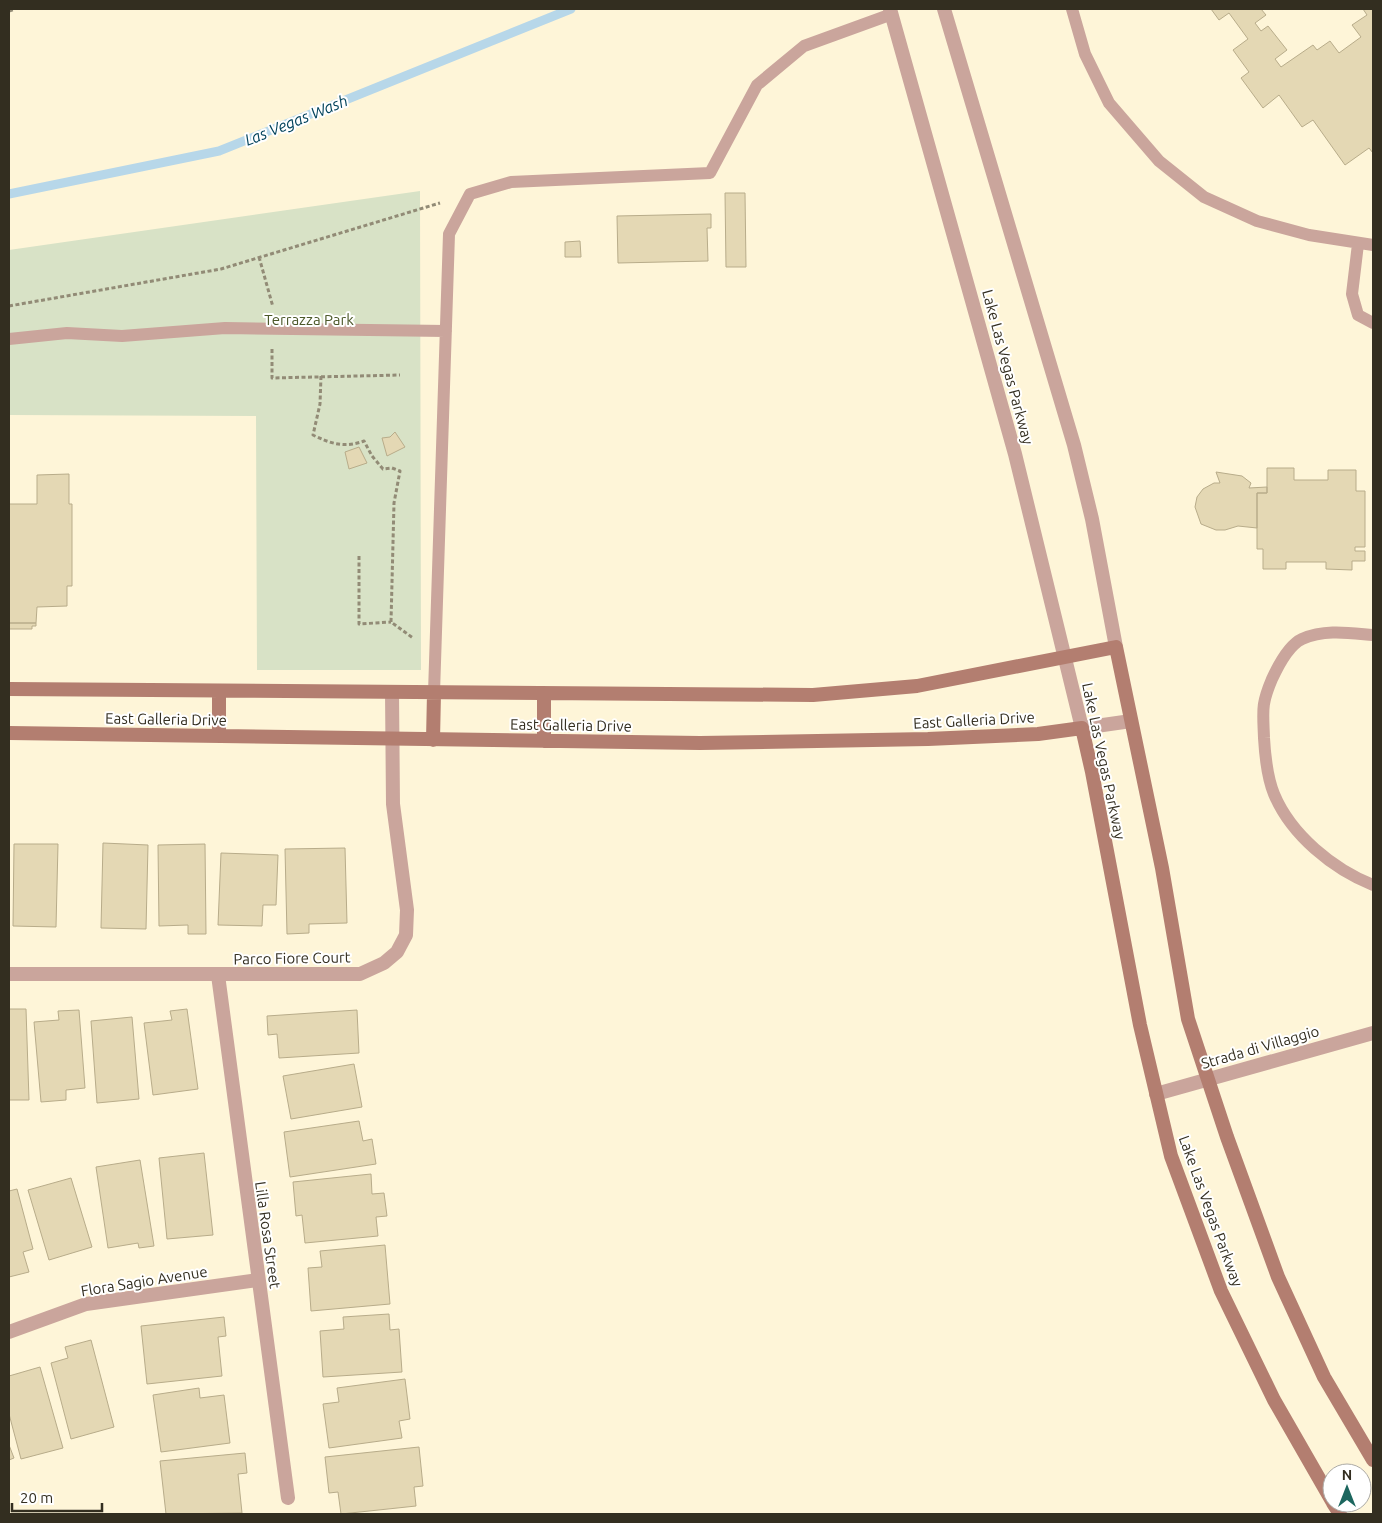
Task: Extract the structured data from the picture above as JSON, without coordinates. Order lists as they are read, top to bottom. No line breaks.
{"streets":{"main road":["Lake Las Vegas Parkway","East Galleria Drive"],"street":["Parco Fiore Court","Strada di Villaggio","Lilla Rosa Street","Flora Sagio Avenue"]},"crossings":[["Lake Las Vegas Parkway","East Galleria Drive"],["Lake Las Vegas Parkway","Strada di Villaggio"],["East Galleria Drive","Parco Fiore Court"],["Parco Fiore Court","Lilla Rosa Street"],["Lilla Rosa Street","Flora Sagio Avenue"]],"water":["Las Vegas Wash"],"parks":["Terrazza Park"],"scale_bar":"20 m","north":"top"}
